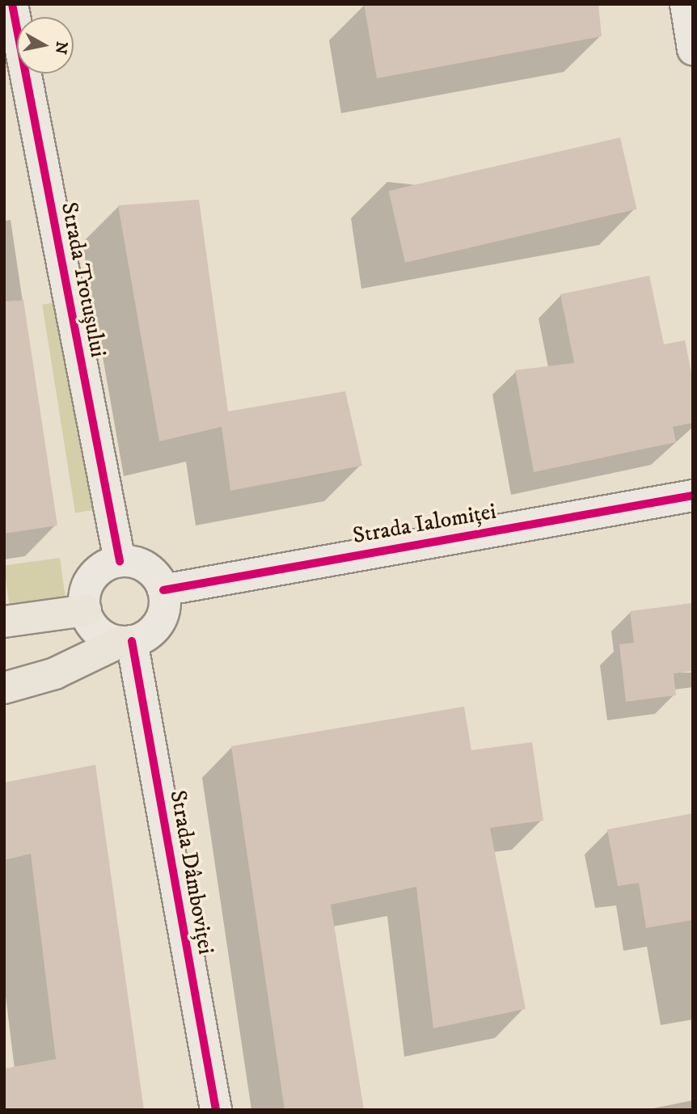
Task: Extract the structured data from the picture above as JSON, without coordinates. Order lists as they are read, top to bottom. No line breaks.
{"streets":{"street":["Strada Trotușului","Strada Ialomiței","Strada Dâmboviței"]},"crossings":[["Strada Trotușului","Strada Ialomiței"],["Strada Trotușului","Strada Dâmboviței"],["Strada Ialomiței","Strada Dâmboviței"]],"north":"right"}
